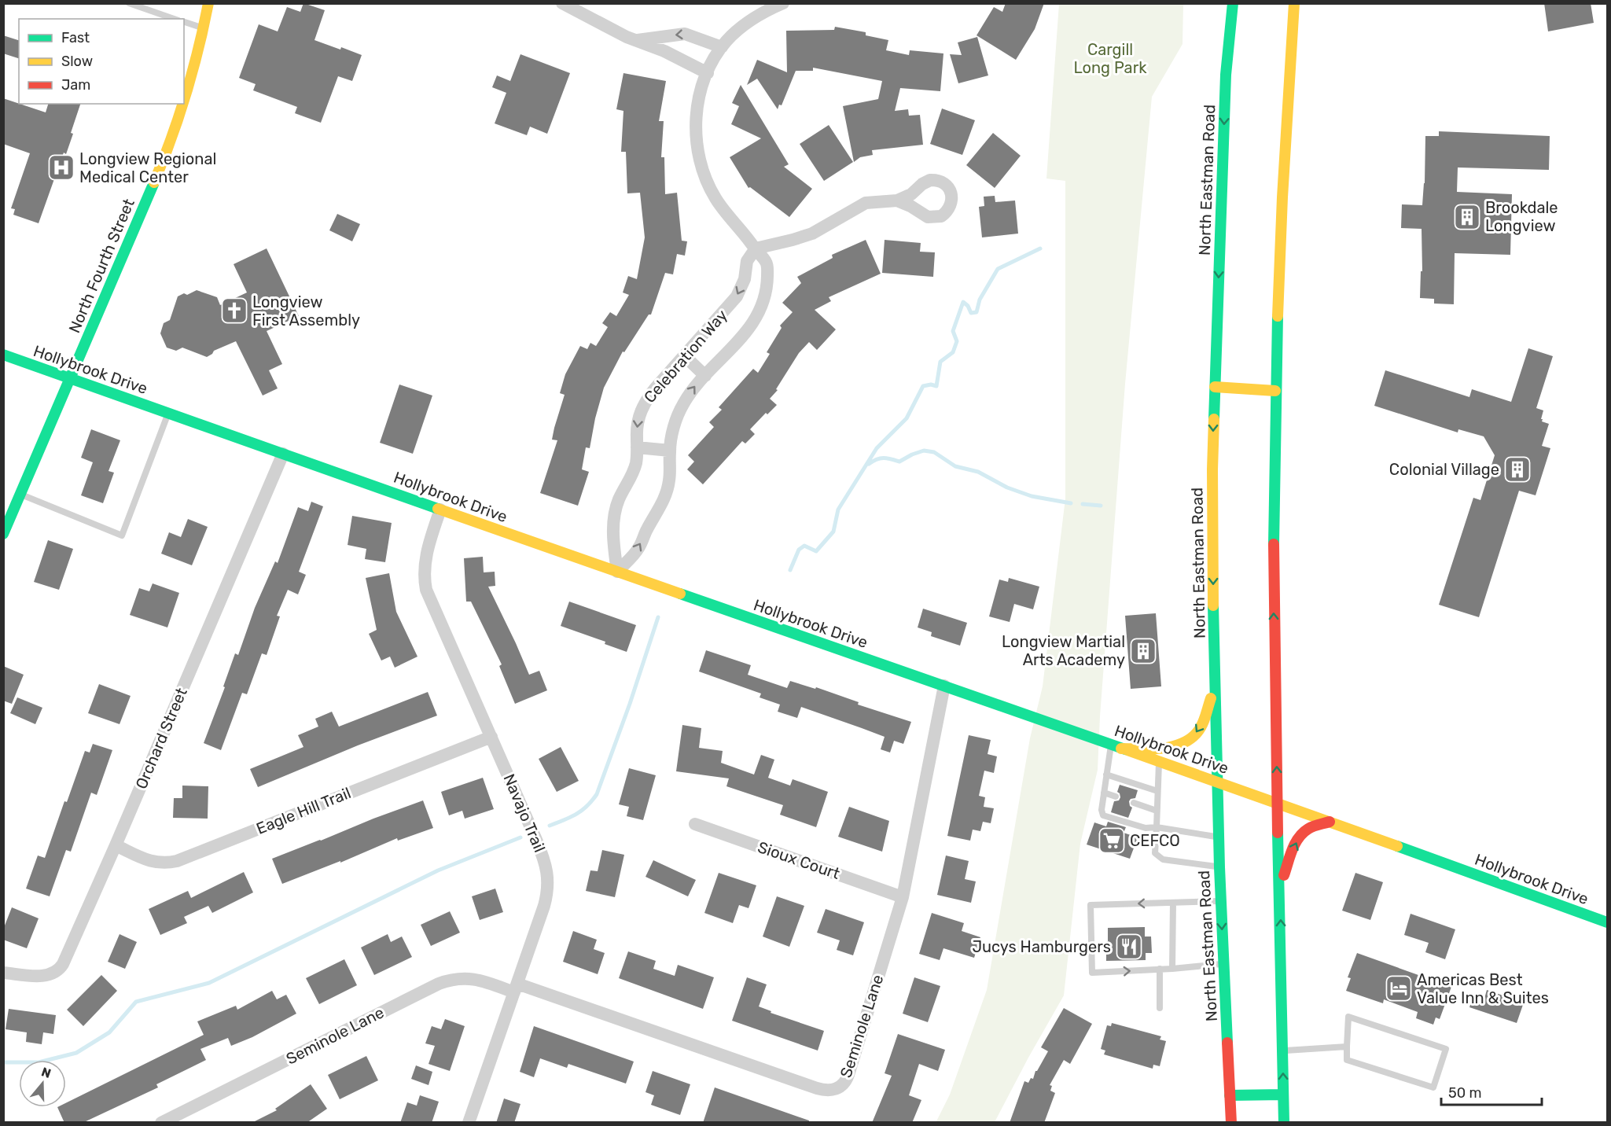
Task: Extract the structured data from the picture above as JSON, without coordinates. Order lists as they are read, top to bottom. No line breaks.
{"streets":{"main road":["North Eastman Road","North Fourth Street","Hollybrook Drive"],"street":["Celebration Way","Orchard Street","Eagle Hill Trail","Navajo Trail","Sioux Court","Seminole Lane"]},"crossings":[["North Eastman Road","Hollybrook Drive"],["North Fourth Street","Hollybrook Drive"],["Celebration Way","Hollybrook Drive"],["Hollybrook Drive","Orchard Street"],["Hollybrook Drive","Navajo Trail"],["Hollybrook Drive","Seminole Lane"],["Orchard Street","Eagle Hill Trail"],["Eagle Hill Trail","Navajo Trail"],["Navajo Trail","Seminole Lane"],["Sioux Court","Seminole Lane"]],"parks":["Cargill Long Park"],"places":{"hospital":["Longview Regional Medical Center"],"building":["Brookdale Longview","Colonial Village","Longview Martial Arts Academy"],"church":["Longview First Assembly"],"supermarket":["CEFCO"],"restaurant":["Jucys Hamburgers"],"hotel":["Americas Best Value Inn & Suites"]},"legend":["Fast","Slow","Jam"],"scale_bar":"50 m","north":"top"}
